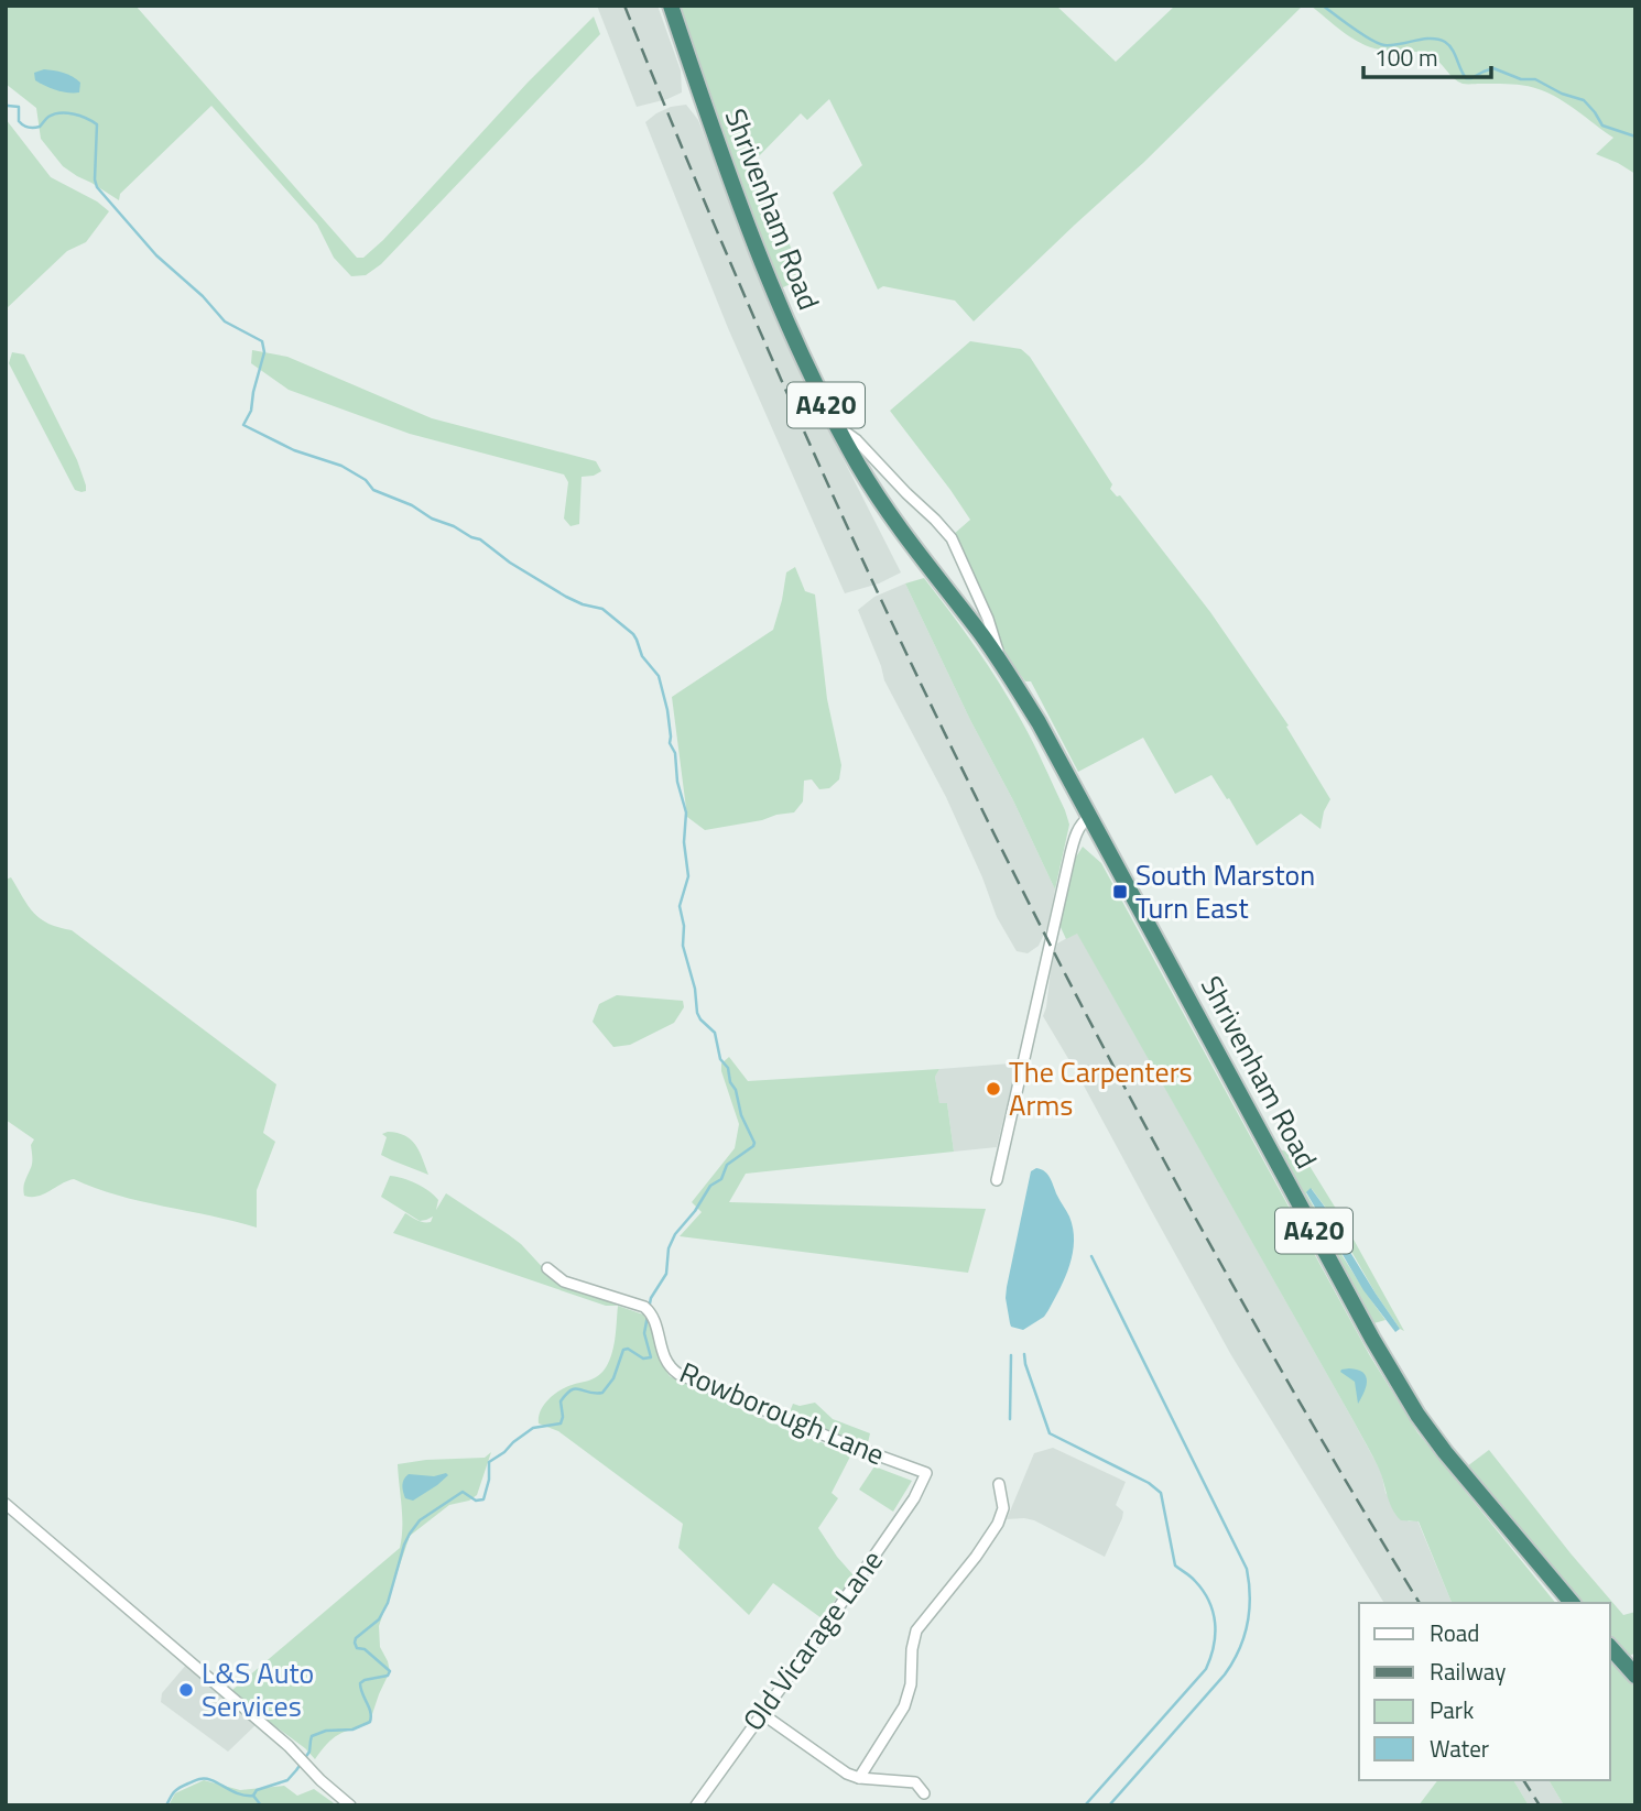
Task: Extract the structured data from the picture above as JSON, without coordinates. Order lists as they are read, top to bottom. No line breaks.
{"streets":{"highway":["Shrivenham Road","A420"],"street":["Rowborough Lane","Old Vicarage Lane"]},"crossings":[["Rowborough Lane","Old Vicarage Lane"]],"places":{"transit":["South Marston Turn East"],"other":["The Carpenters Arms","L&S Auto Services"]},"legend":["Road","Railway","Park","Water"],"scale_bar":"100 m"}
